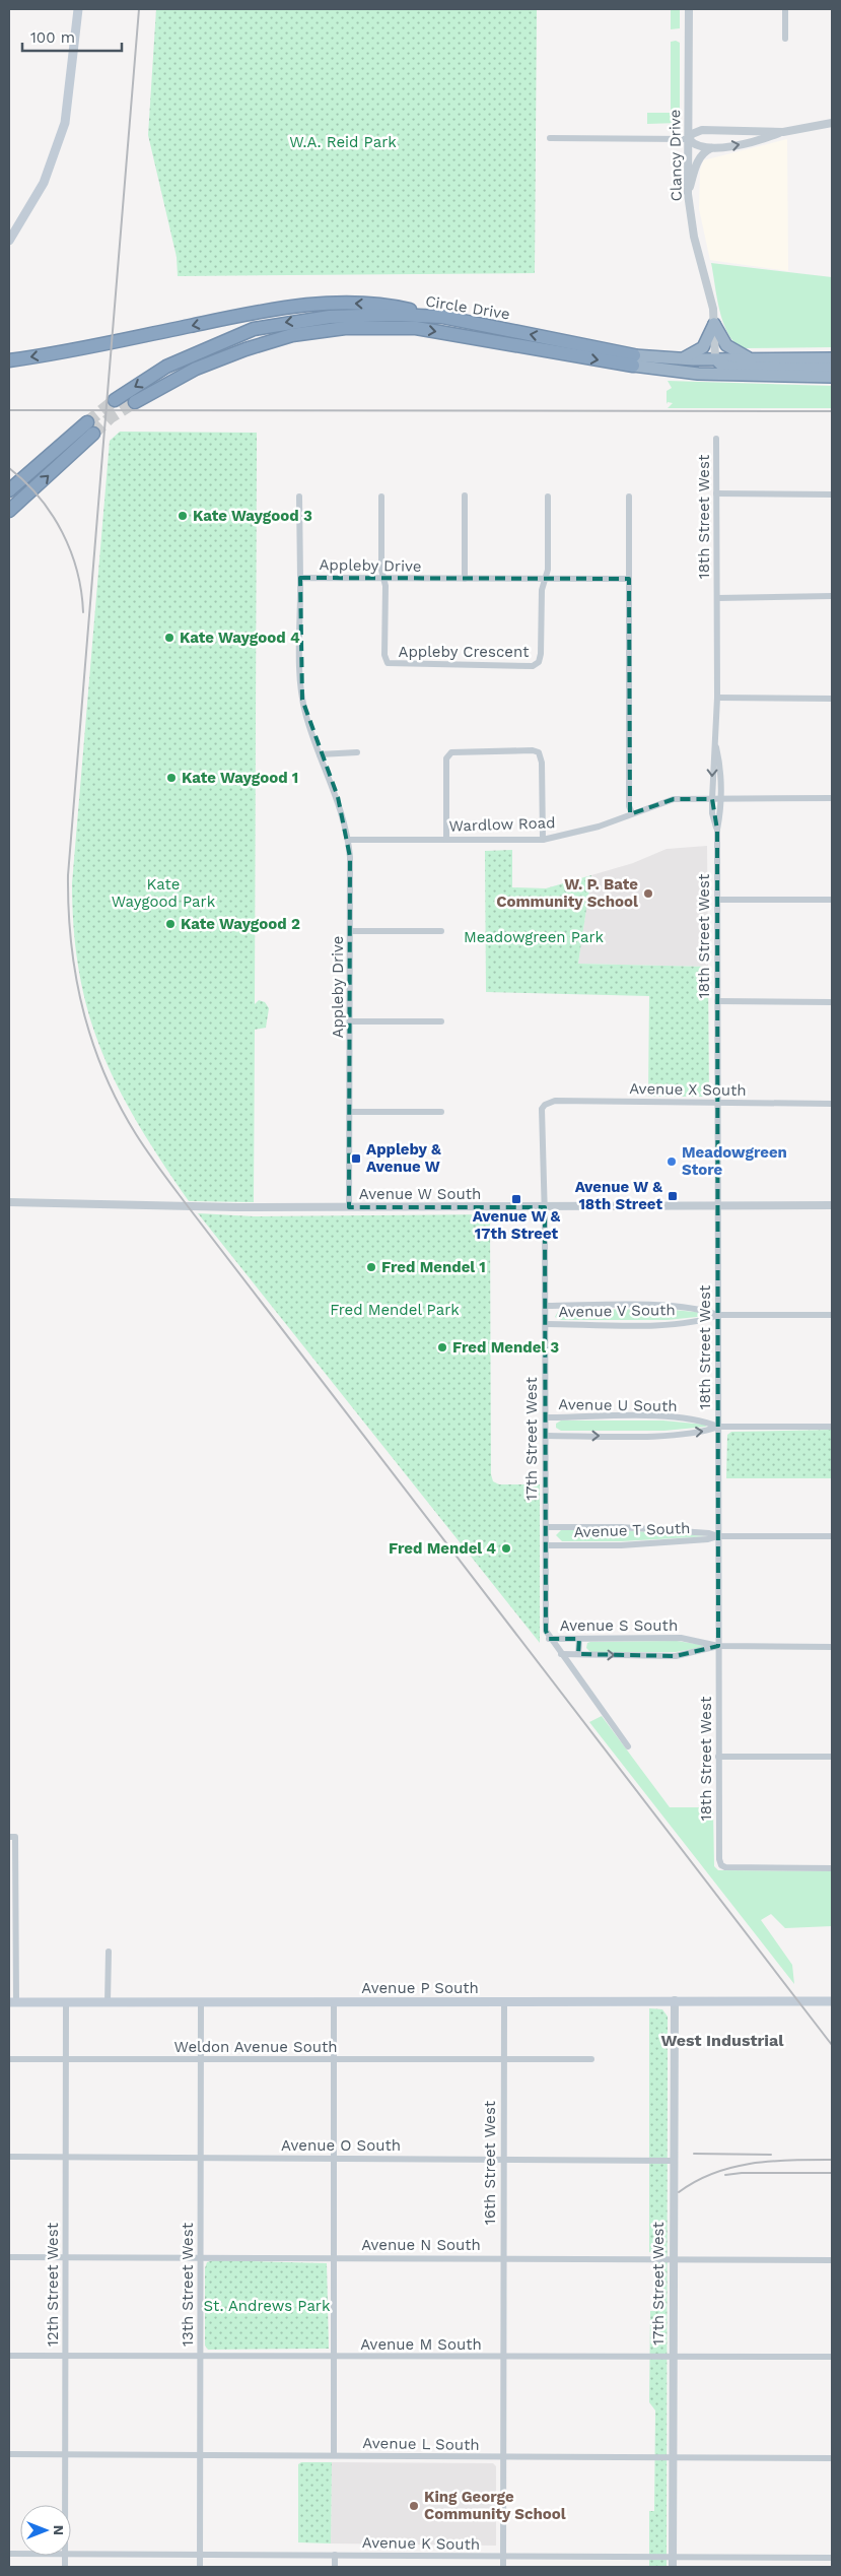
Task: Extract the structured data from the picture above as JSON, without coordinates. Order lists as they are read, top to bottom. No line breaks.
{"streets":{"highway":["Circle Drive"],"main road":["Avenue P South"],"street":["Clancy Drive","18th Street West","Appleby Drive","Appleby Crescent","Wardlow Road","Avenue X South","Avenue W South","Avenue V South","Avenue U South","17th Street West","Avenue T South","Avenue S South","Weldon Avenue South","Avenue O South","16th Street West","Avenue N South","12th Street West","13th Street West","Avenue M South","Avenue L South","Avenue K South"]},"crossings":[["Clancy Drive","Circle Drive"],["18th Street West","Avenue X South"],["18th Street West","Avenue W South"],["18th Street West","Avenue V South"],["18th Street West","Avenue U South"],["18th Street West","Avenue T South"],["18th Street West","Avenue S South"],["Appleby Drive","Appleby Crescent"],["Appleby Drive","Wardlow Road"],["Appleby Drive","Avenue W South"],["Avenue X South","17th Street West"],["Avenue W South","17th Street West"],["Avenue V South","17th Street West"],["Avenue U South","17th Street West"],["17th Street West","Avenue T South"],["17th Street West","Avenue S South"],["17th Street West","Avenue P South"],["17th Street West","Avenue O South"],["17th Street West","Avenue N South"],["17th Street West","Avenue M South"],["17th Street West","Avenue L South"],["17th Street West","Avenue K South"],["Avenue P South","16th Street West"],["Avenue P South","12th Street West"],["Avenue P South","13th Street West"],["Weldon Avenue South","16th Street West"],["Weldon Avenue South","12th Street West"],["Weldon Avenue South","13th Street West"],["Avenue O South","16th Street West"],["Avenue O South","12th Street West"],["Avenue O South","13th Street West"],["16th Street West","Avenue N South"],["16th Street West","Avenue M South"],["16th Street West","Avenue L South"],["16th Street West","Avenue K South"],["Avenue N South","12th Street West"],["Avenue N South","13th Street West"],["12th Street West","Avenue M South"],["12th Street West","Avenue L South"],["13th Street West","Avenue M South"],["13th Street West","Avenue L South"],["13th Street West","Avenue K South"]],"districts":["West Industrial"],"parks":["W.A. Reid Park","Kate Waygood Park","Meadowgreen Park","Fred Mendel Park","St. Andrews Park"],"places":{"other":["Kate Waygood 3","Kate Waygood 4","Kate Waygood 1","W. P. Bate Community School","Kate Waygood 2","Meadowgreen Store","Fred Mendel 1","Fred Mendel 3","Fred Mendel 4","King George Community School"],"transit":["Appleby & Avenue W","Avenue W & 18th Street","Avenue W & 17th Street"]},"scale_bar":"100 m","north":"right"}
